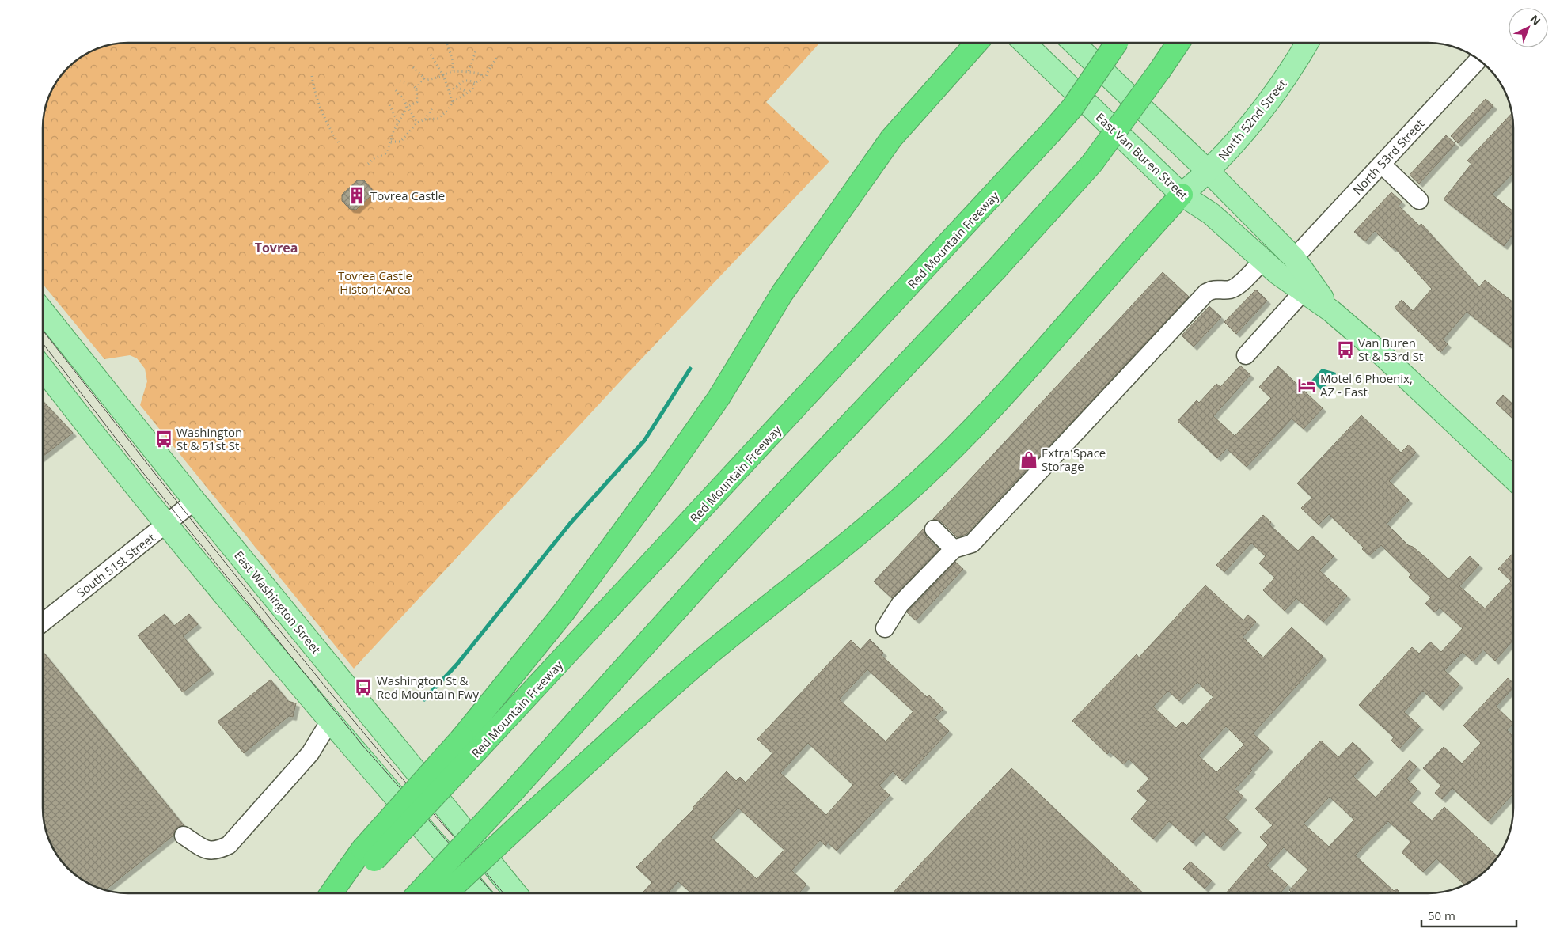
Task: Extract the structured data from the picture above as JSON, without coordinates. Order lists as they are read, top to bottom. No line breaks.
{"streets":{"highway":["Red Mountain Freeway"],"main road":["North 52nd Street","East Van Buren Street","East Washington Street"],"street":["North 53rd Street","South 51st Street"]},"crossings":[["North 52nd Street","East Van Buren Street"],["East Van Buren Street","North 53rd Street"],["South 51st Street","East Washington Street"]],"districts":["Tovrea"],"parks":["Tovrea Castle Historic Area"],"places":{"building":["Tovrea Castle"],"bus stop":["Van Buren St & 53rd St","Washington St & 51st St","Washington St & Red Mountain Fwy"],"hotel":["Motel 6 Phoenix, AZ - East"],"shop":["Extra Space Storage"]},"scale_bar":"50 m","north":"top right"}
